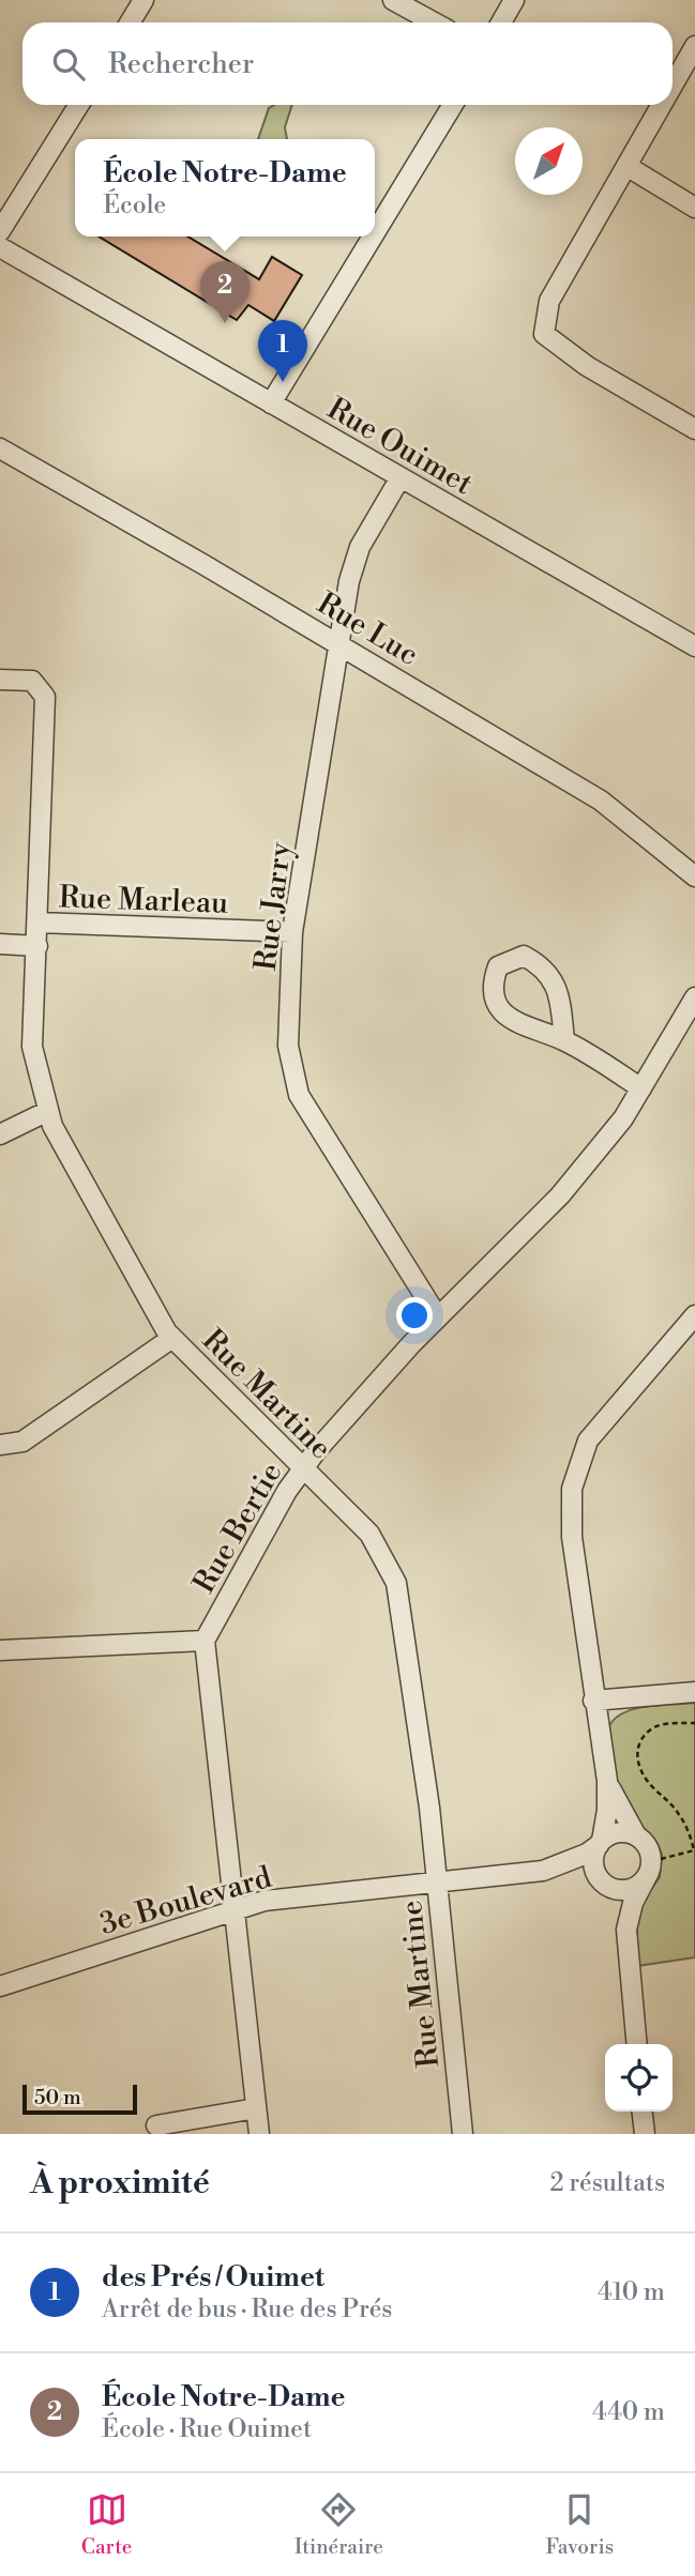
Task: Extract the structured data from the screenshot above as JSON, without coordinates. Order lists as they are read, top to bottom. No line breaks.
{"streets":{"street":["Rue Ouimet","Rue Luc","Rue Marleau","Rue Jarry","Rue Martine","Rue Bertie","3e Boulevard"]},"crossings":[["Rue Ouimet","Rue Jarry"],["Rue Luc","Rue Jarry"],["Rue Marleau","Rue Jarry"],["Rue Marleau","Rue Martine"],["Rue Jarry","Rue Bertie"],["Rue Martine","Rue Bertie"],["Rue Martine","3e Boulevard"],["Rue Bertie","3e Boulevard"]],"scale_bar":"50 m","north":"top right","page":{"search":"Rechercher","popup":["École Notre-Dame","École"],"pins":["2","1"],"scale":"50 m","heading":["À proximité","2 résultats"],"list":[{"mark":"1","name":"des Prés / Ouimet","note":"Arrêt de bus · Rue des Prés","value":"410 m"},{"mark":"2","name":"École Notre-Dame","note":"École · Rue Ouimet","value":"440 m"}],"nav":["Carte","Itinéraire","Favoris"]}}
